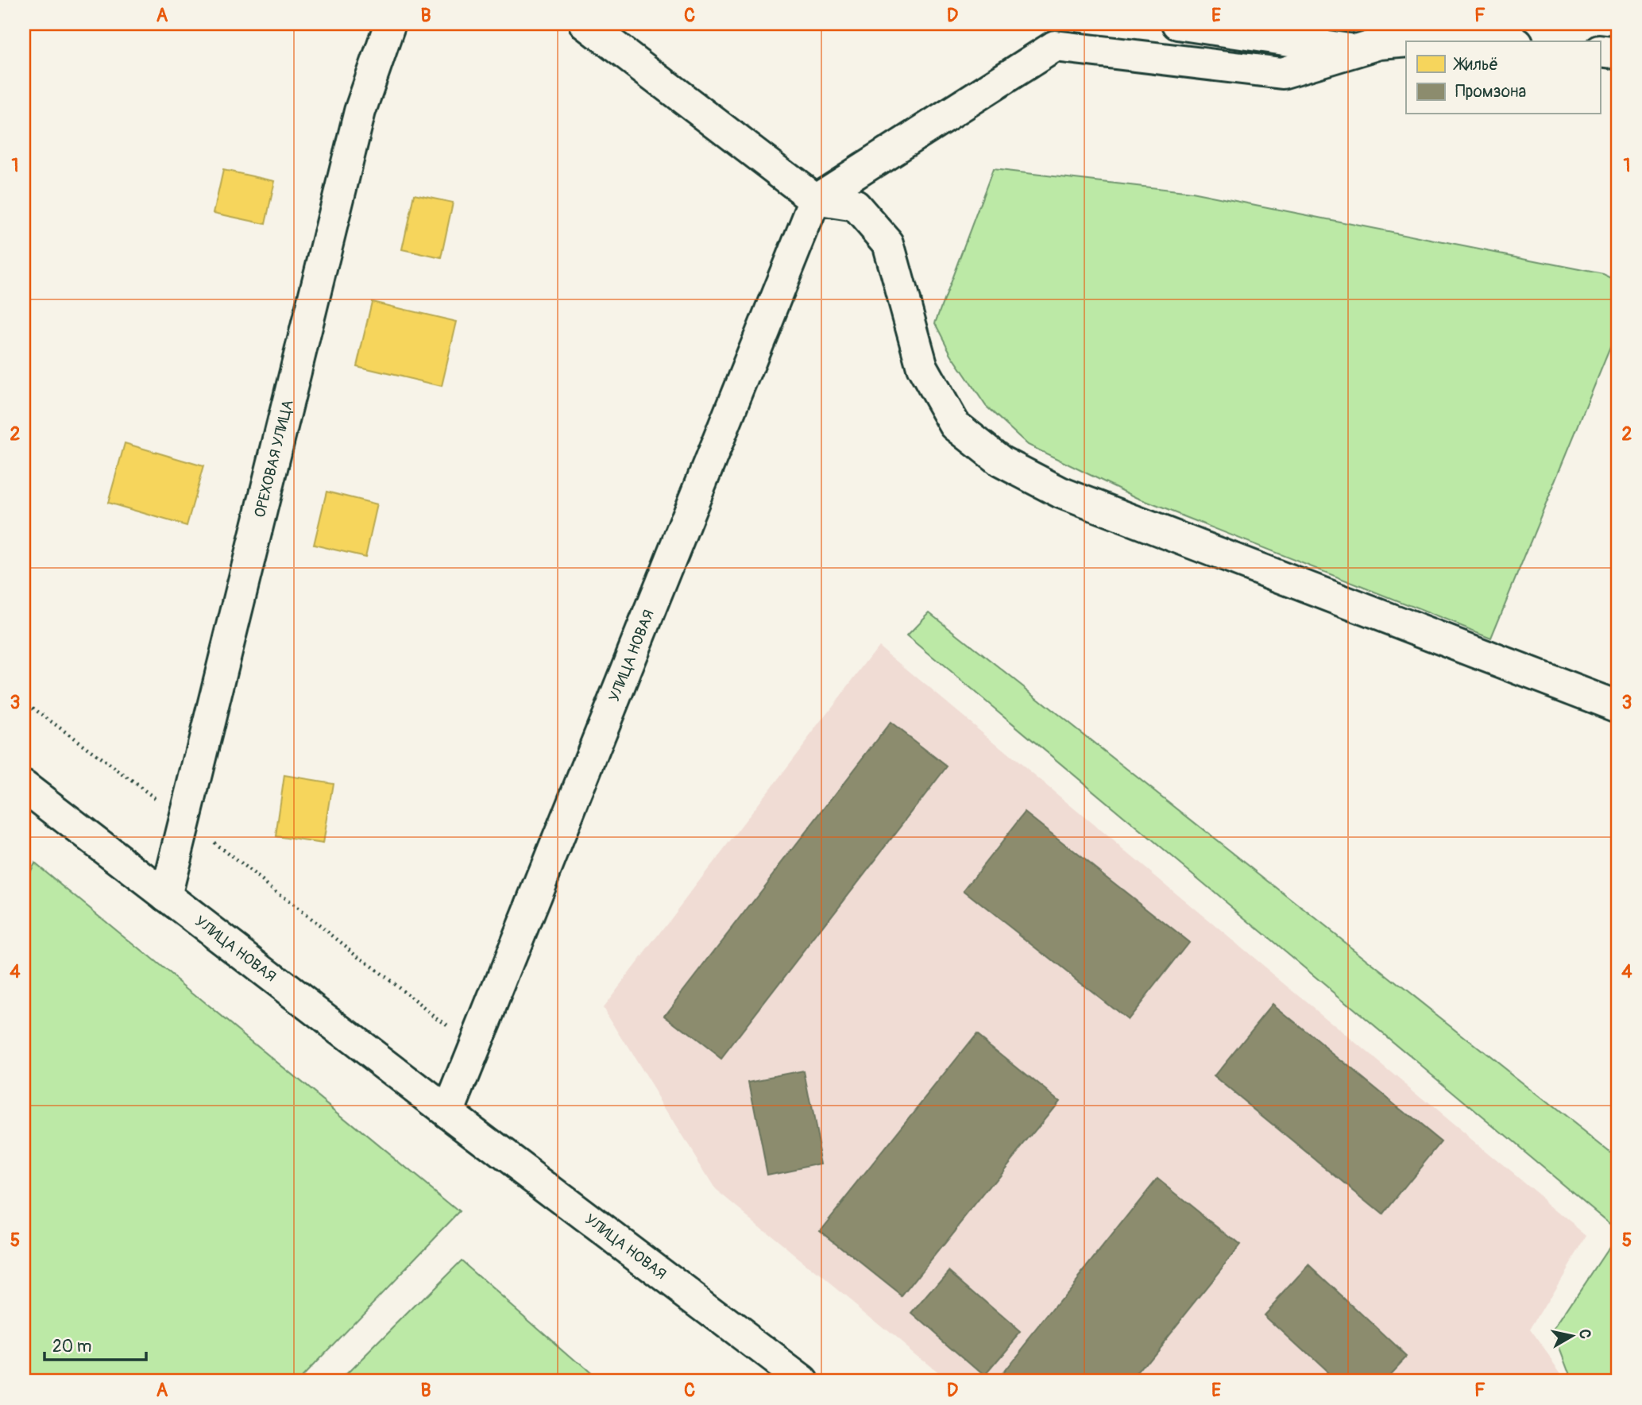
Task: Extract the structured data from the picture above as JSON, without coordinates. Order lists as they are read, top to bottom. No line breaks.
{"streets":{"street":["ОРЕХОВАЯ УЛИЦА","УЛИЦА НОВАЯ"]},"crossings":[["ОРЕХОВАЯ УЛИЦА","УЛИЦА НОВАЯ"]],"legend":["Жильё","Промзона"],"scale_bar":"20 m","north":"right","grid":{"columns":["A","B","C","D","E","F"],"rows":["1","2","3","4","5"]}}
